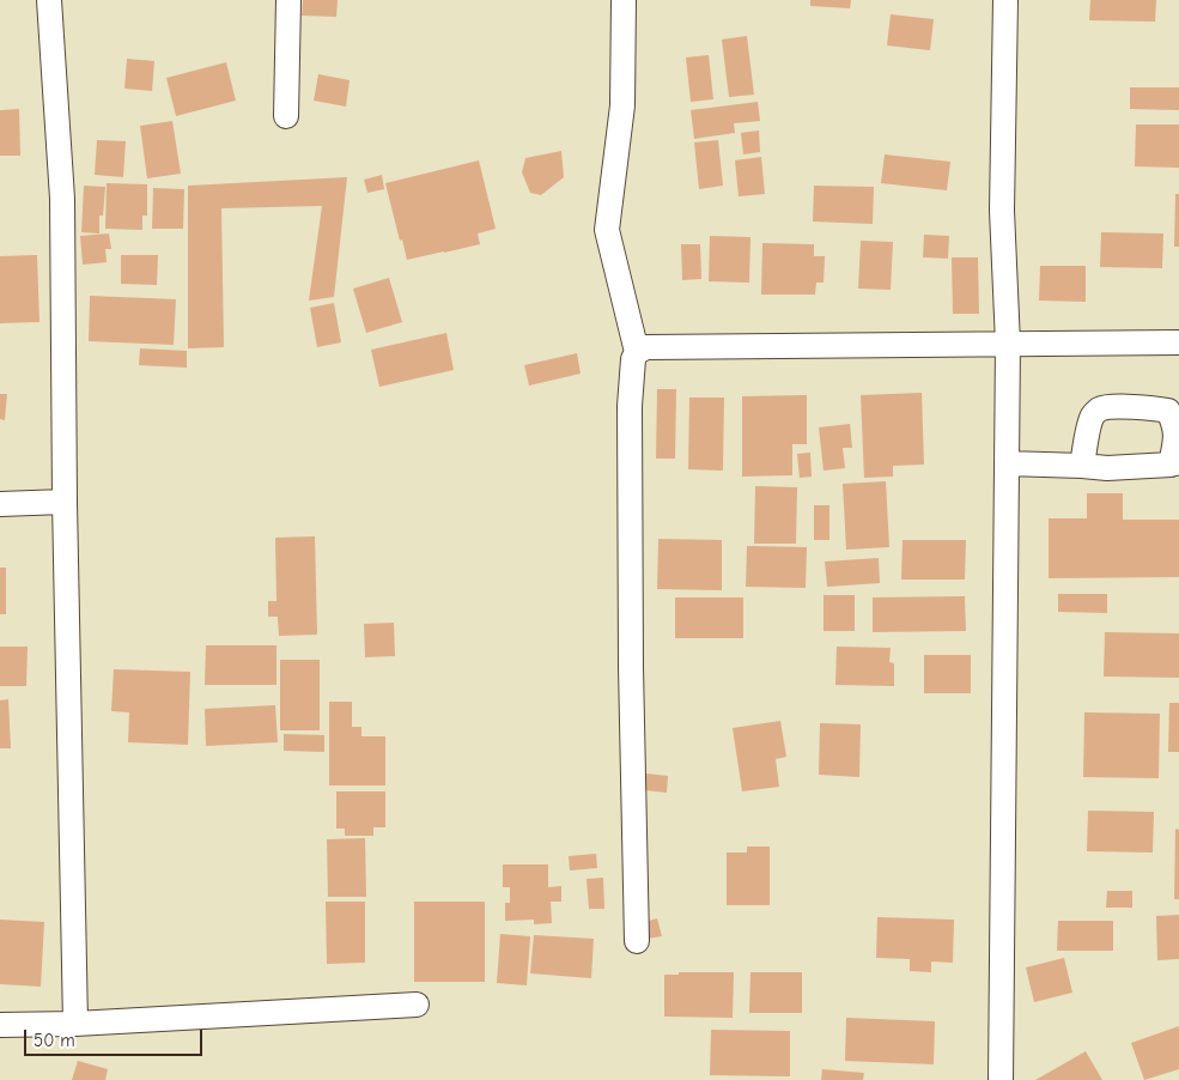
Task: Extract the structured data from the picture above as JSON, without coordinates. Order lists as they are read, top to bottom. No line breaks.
{"scale_bar":"50 m"}
